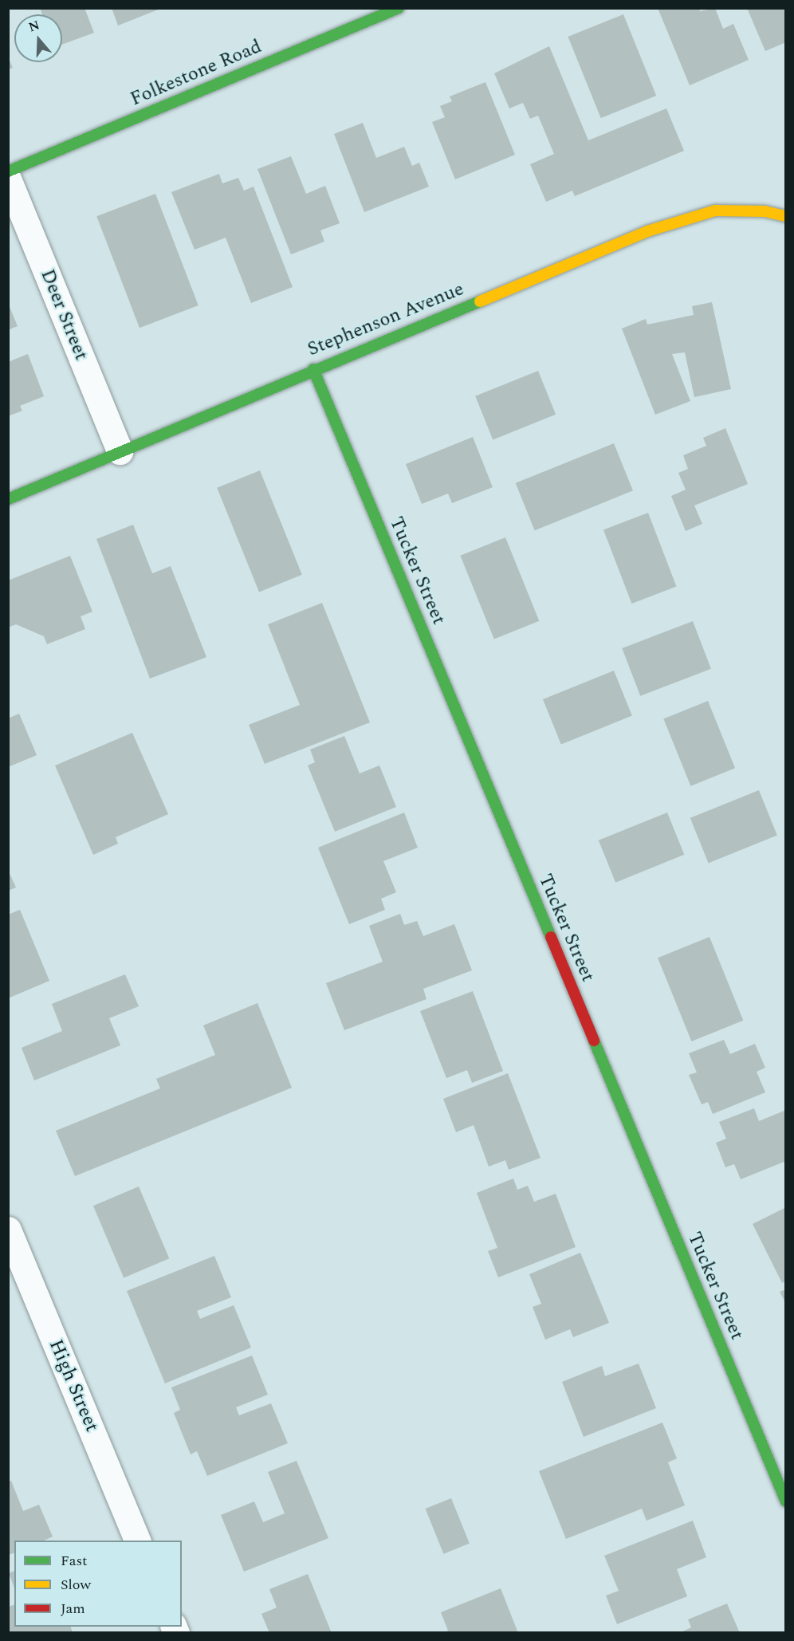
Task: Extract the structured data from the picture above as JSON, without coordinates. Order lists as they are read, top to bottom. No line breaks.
{"streets":{"street":["Folkestone Road","Deer Street","Stephenson Avenue","Tucker Street","High Street"]},"crossings":[["Deer Street","Stephenson Avenue"],["Stephenson Avenue","Tucker Street"]],"legend":["Fast","Slow","Jam"],"north":"top"}
